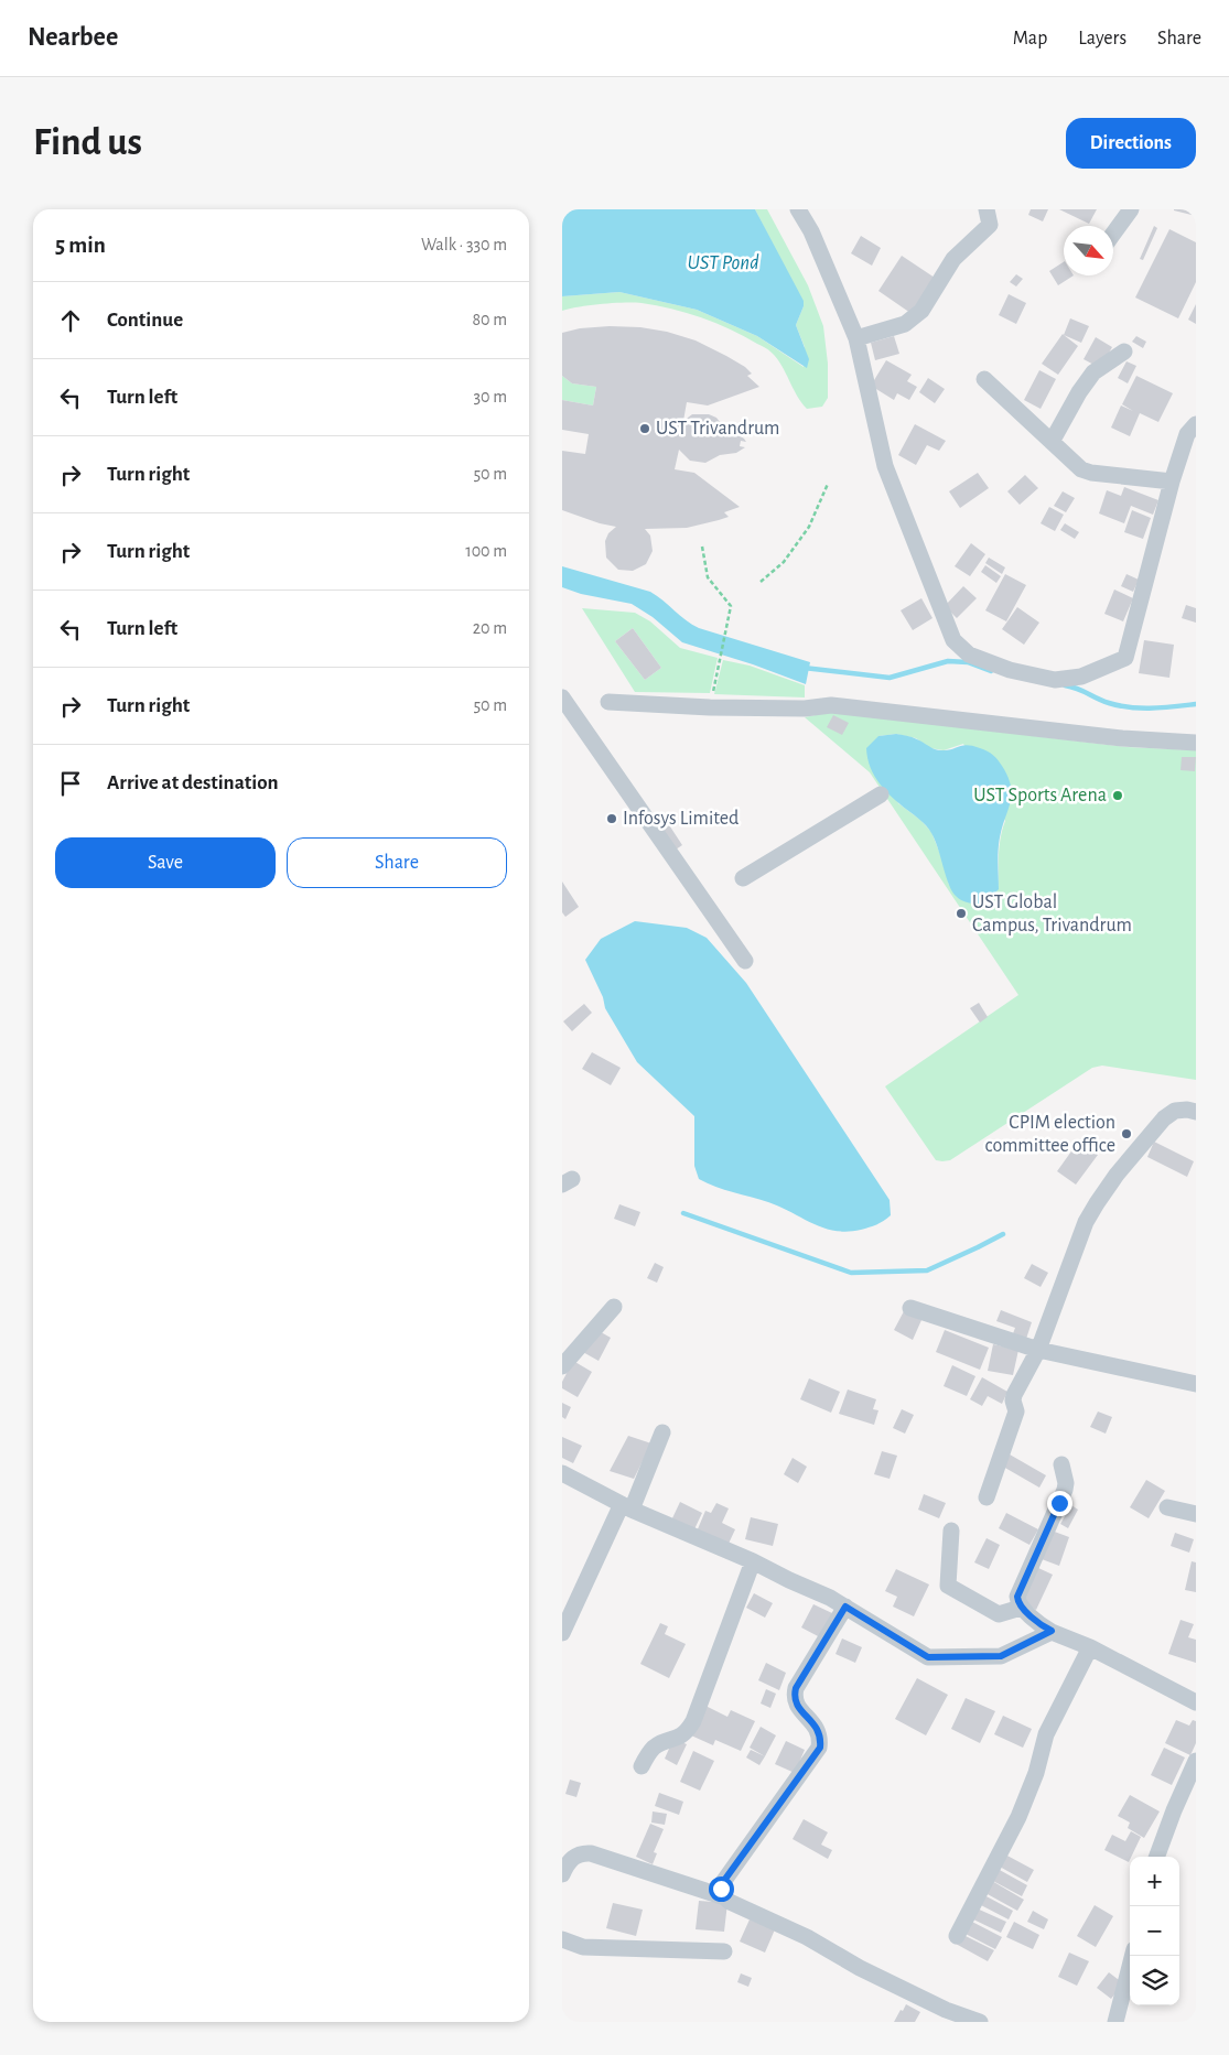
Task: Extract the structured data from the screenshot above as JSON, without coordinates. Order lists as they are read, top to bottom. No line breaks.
{"water":["UST Pond"],"places":["UST Trivandrum","UST Sports Arena","Infosys Limited","UST Global Campus, Trivandrum","CPIM election committee office"],"north":"bottom right","page":{"header":"Nearbee","nav":["Map","Layers","Share"],"buttons":["Directions",["Save","Share"]],"title":"Find us","heading":["5 min","Walk · 330 m"],"list":[["Continue","80 m"],["Turn left","30 m"],["Turn right","50 m"],["Turn right","100 m"],["Turn left","20 m"],["Turn right","50 m"],"Arrive at destination"],"map_buttons":["+","−"]}}
